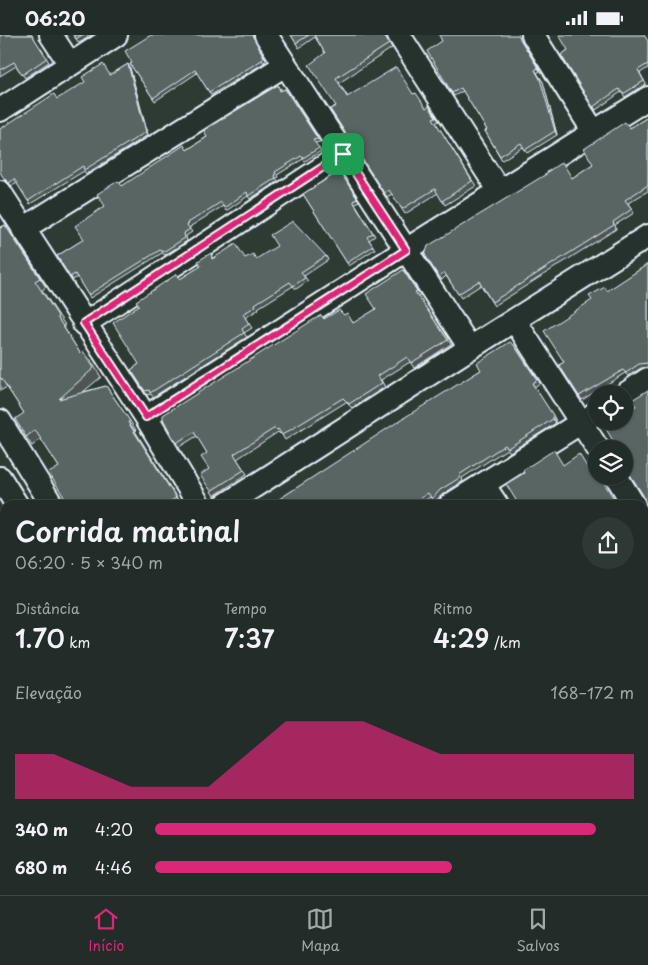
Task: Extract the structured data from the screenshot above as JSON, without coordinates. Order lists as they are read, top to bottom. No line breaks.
{"page":{"status":"06:20","heading":["Corrida matinal","06:20 · 5 × 340 m"],"stats":[["Distância","1.70 km"],["Tempo","7:37"],["Ritmo","4:29 /km"]],"chart":["Elevação","168–172 m"],"list":[{"name":"340 m","note":"4:20"},{"name":"680 m","note":"4:46"}],"tabs":["Início","Mapa","Salvos"]}}
